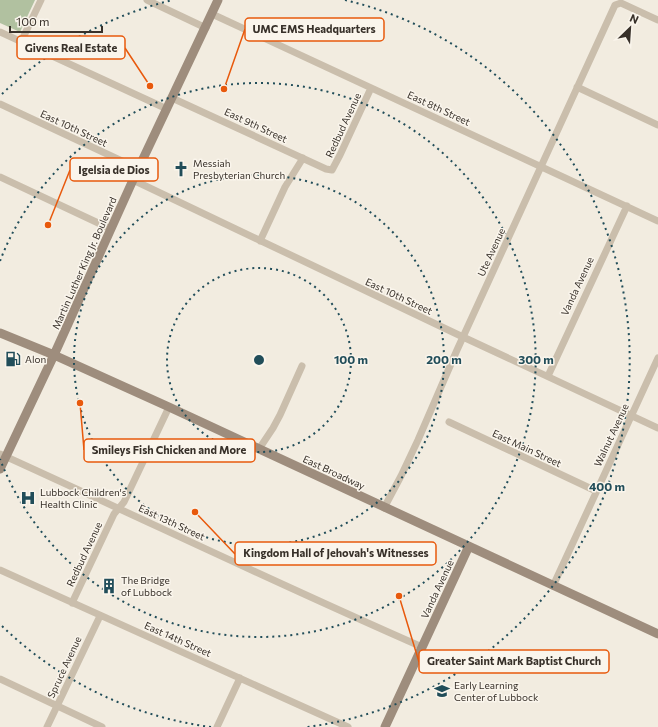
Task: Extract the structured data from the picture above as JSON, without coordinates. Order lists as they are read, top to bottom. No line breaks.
{"streets":{"main road":["Martin Luther King Jr. Boulevard","Vanda Avenue","East Broadway"],"street":["East 8th Street","East 9th Street","Redbud Avenue","East 10th Street","Ute Avenue","Walnut Avenue","East Main Street","East 13th Street","East 14th Street","Spruce Avenue"]},"crossings":[["East 8th Street","Redbud Avenue"],["East 8th Street","Ute Avenue"],["East 8th Street","Martin Luther King Jr. Boulevard"],["East 8th Street","Vanda Avenue"],["East 9th Street","Redbud Avenue"],["East 9th Street","Martin Luther King Jr. Boulevard"],["Redbud Avenue","East Broadway"],["Redbud Avenue","East 13th Street"],["Redbud Avenue","East 14th Street"],["East 10th Street","Ute Avenue"],["East 10th Street","Martin Luther King Jr. Boulevard"],["East 10th Street","Vanda Avenue"],["East 10th Street","Walnut Avenue"],["Ute Avenue","East Broadway"],["Martin Luther King Jr. Boulevard","East Broadway"],["Martin Luther King Jr. Boulevard","East 13th Street"],["Vanda Avenue","East Broadway"],["Vanda Avenue","East 13th Street"],["Walnut Avenue","East Main Street"],["Walnut Avenue","East Broadway"],["East 14th Street","Spruce Avenue"]],"places":{"other":["Givens Real Estate","UMC EMS Headquarters","Igelsia de Dios","Smileys Fish Chicken and More","Kingdom Hall of Jehovah's Witnesses","Greater Saint Mark Baptist Church"],"church":["Messiah Presbyterian Church"],"fuel station":["Alon"],"hospital":["Lubbock Children's Health Clinic"],"building":["The Bridge of Lubbock"],"school or university":["Early Learning Center of Lubbock"]},"scale_bar":"100 m","north":"top right","rings":["100 m","200 m","300 m","400 m"]}
